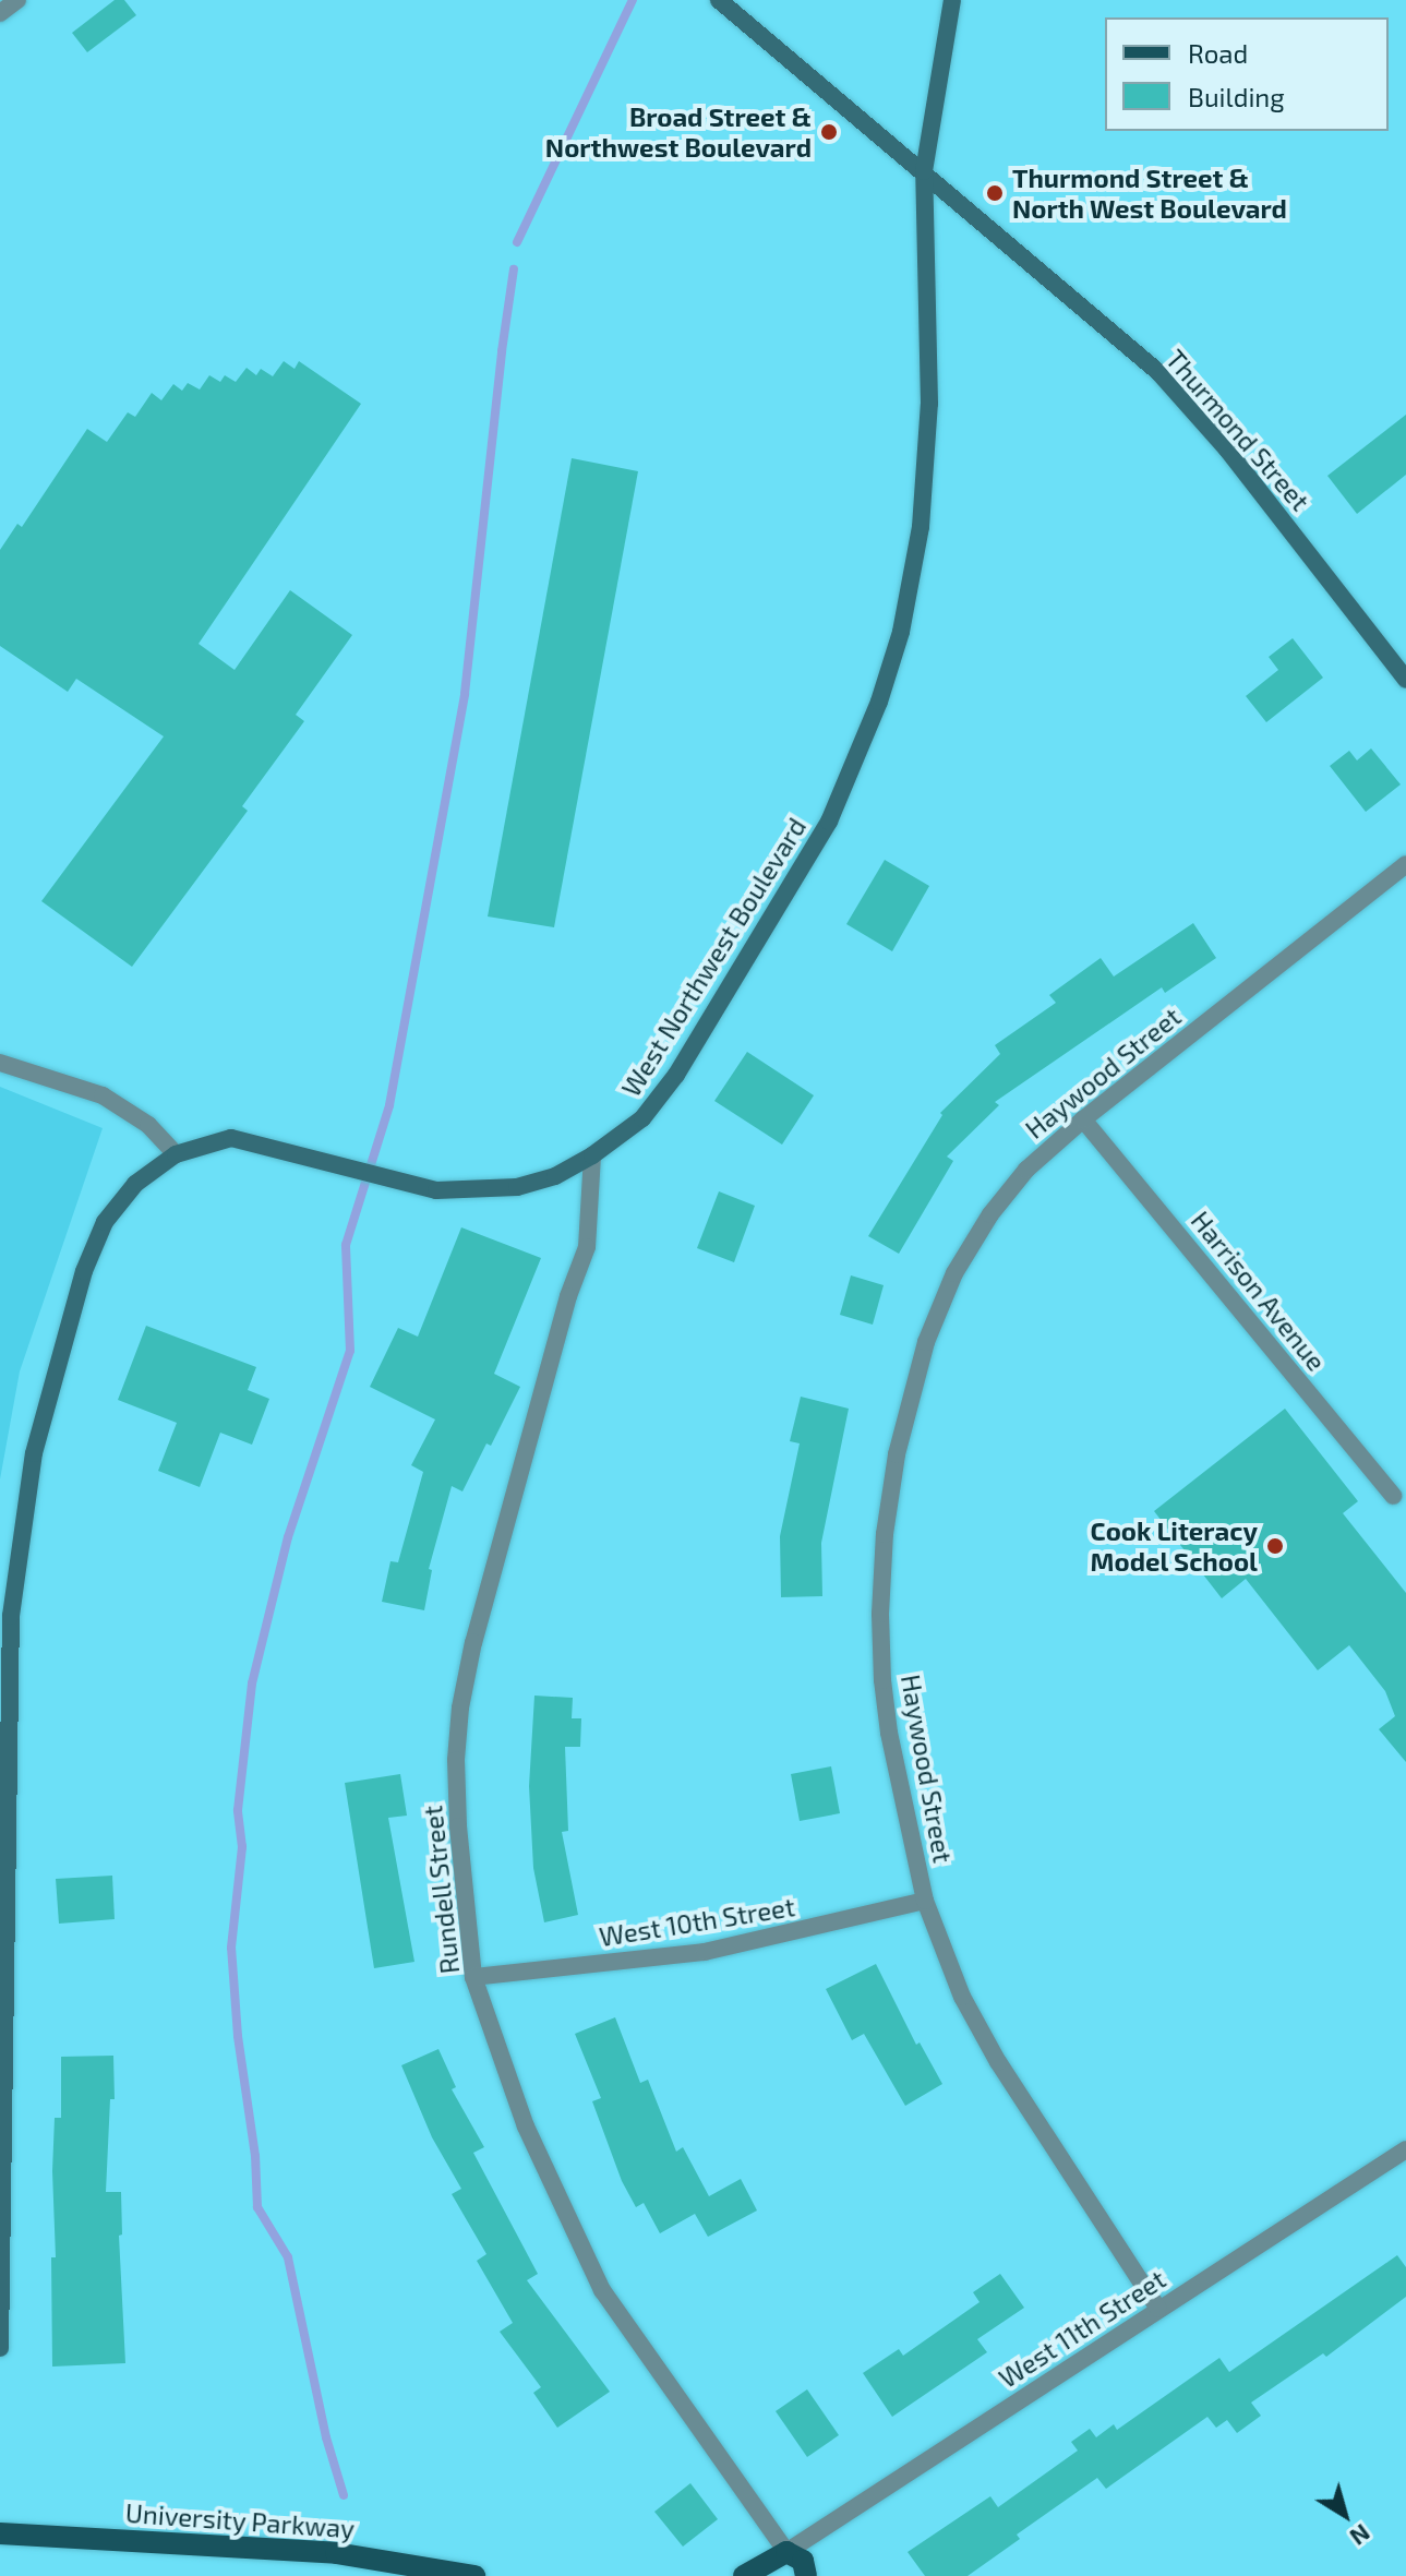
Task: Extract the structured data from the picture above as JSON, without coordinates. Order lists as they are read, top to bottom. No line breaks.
{"streets":{"main road":["Thurmond Street","West Northwest Boulevard","University Parkway"],"street":["Haywood Street","Harrison Avenue","Rundell Street","West 10th Street","West 11th Street"]},"crossings":[["Thurmond Street","West Northwest Boulevard"],["West Northwest Boulevard","Rundell Street"],["Haywood Street","Harrison Avenue"],["Haywood Street","West 10th Street"],["Haywood Street","West 11th Street"],["Rundell Street","West 10th Street"],["Rundell Street","West 11th Street"]],"places":["Broad Street & Northwest Boulevard","Thurmond Street & North West Boulevard","Cook Literacy Model School"],"legend":["Road","Building"],"north":"bottom right"}
